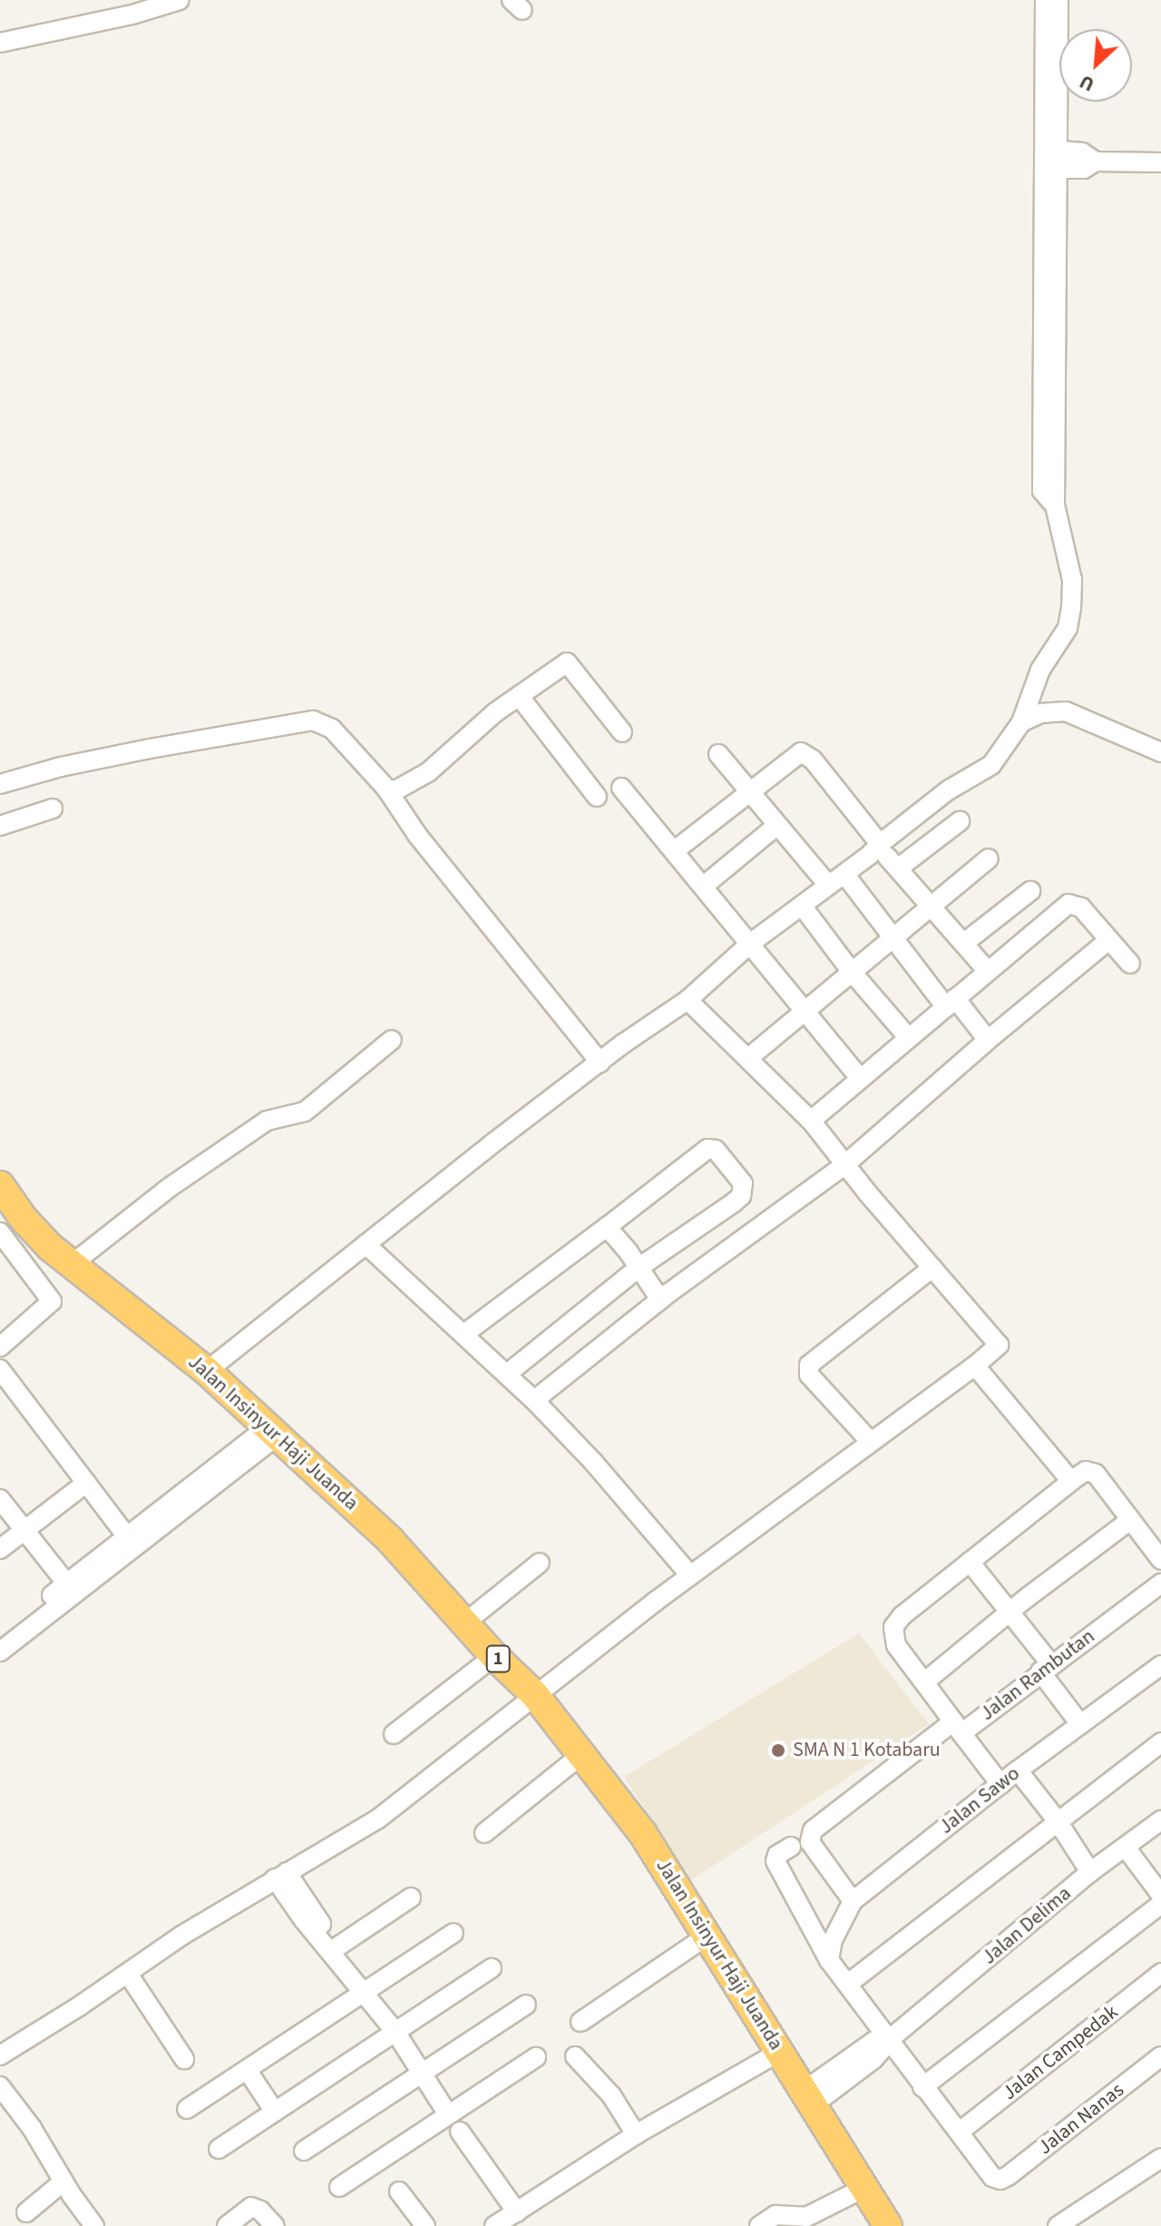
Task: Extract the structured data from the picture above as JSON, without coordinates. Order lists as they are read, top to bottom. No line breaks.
{"streets":{"highway":["Jalan Insinyur Haji Juanda","1"],"street":["Jalan Rambutan","Jalan Sawo","Jalan Delima","Jalan Campedak","Jalan Nanas"]},"crossings":[["Jalan Insinyur Haji Juanda","Jalan Delima"],["Jalan Rambutan","Jalan Sawo"],["Jalan Campedak","Jalan Nanas"]],"places":["SMA N 1 Kotabaru"],"north":"bottom left"}
